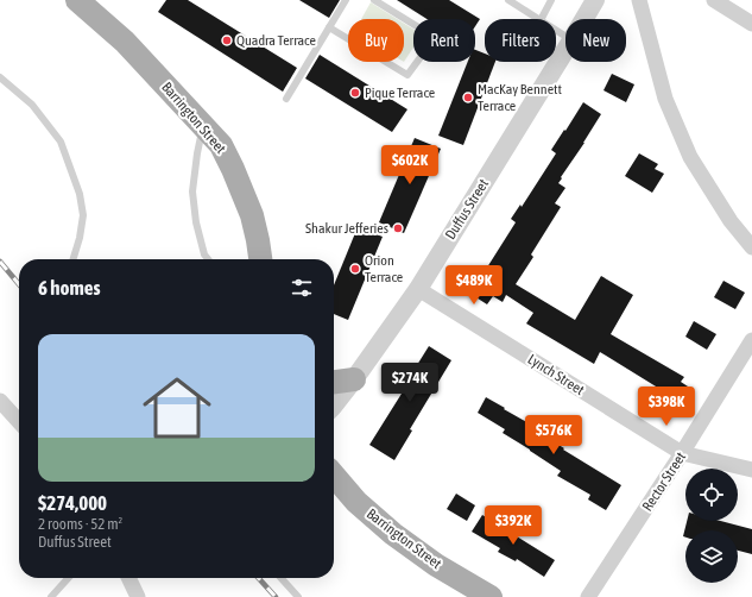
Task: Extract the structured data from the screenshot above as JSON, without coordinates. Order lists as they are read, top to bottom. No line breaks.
{"streets":{"main road":["Barrington Street"],"street":["Duffus Street","Lynch Street","Rector Street"]},"crossings":[["Duffus Street","Lynch Street"],["Lynch Street","Rector Street"]],"places":["Quadra Terrace","Pique Terrace","MacKay Bennett Terrace","Shakur Jefferies","Orion Terrace"],"page":{"chip":["Buy","Rent","Filters","New"],"price":["$602K","$489K","$274K","$398K","$576K","$392K"],"heading":"6 homes","list":[{"name":"$274,000","note":"2 rooms · 52 m² · Duffus Street"}]}}
